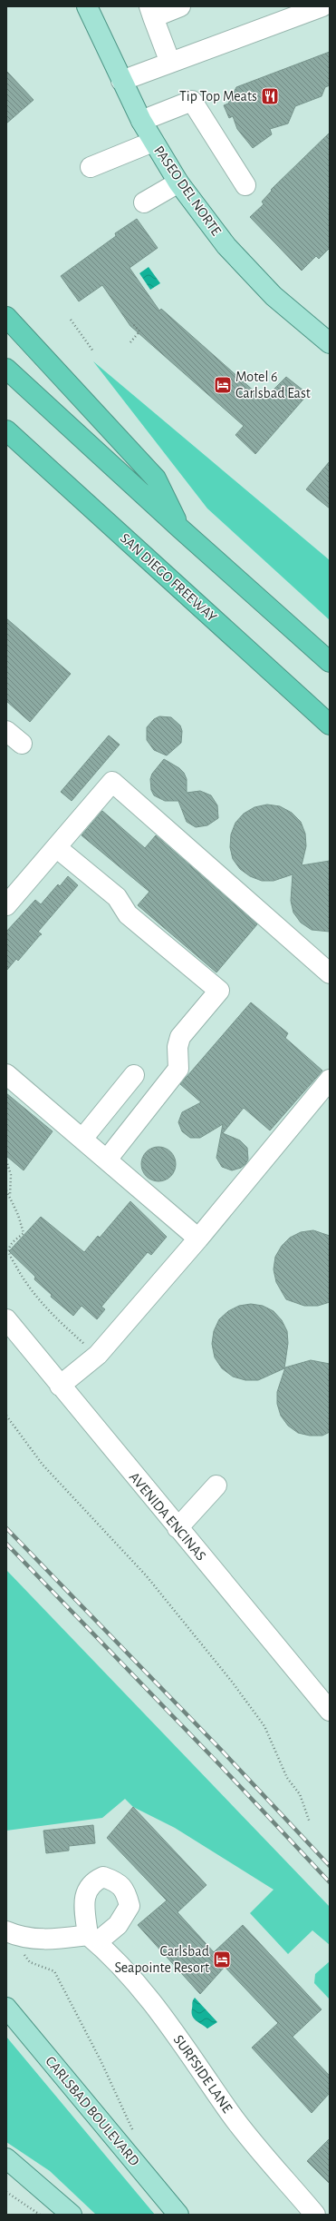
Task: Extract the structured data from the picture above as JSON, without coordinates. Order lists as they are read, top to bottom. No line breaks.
{"streets":{"highway":["SAN DIEGO FREEWAY"],"main road":["PASEO DEL NORTE","CARLSBAD BOULEVARD"],"street":["AVENIDA ENCINAS","SURFSIDE LANE"]},"places":{"restaurant":["Tip Top Meats"],"hotel":["Motel 6 Carlsbad East","Carlsbad Seapointe Resort"]}}
